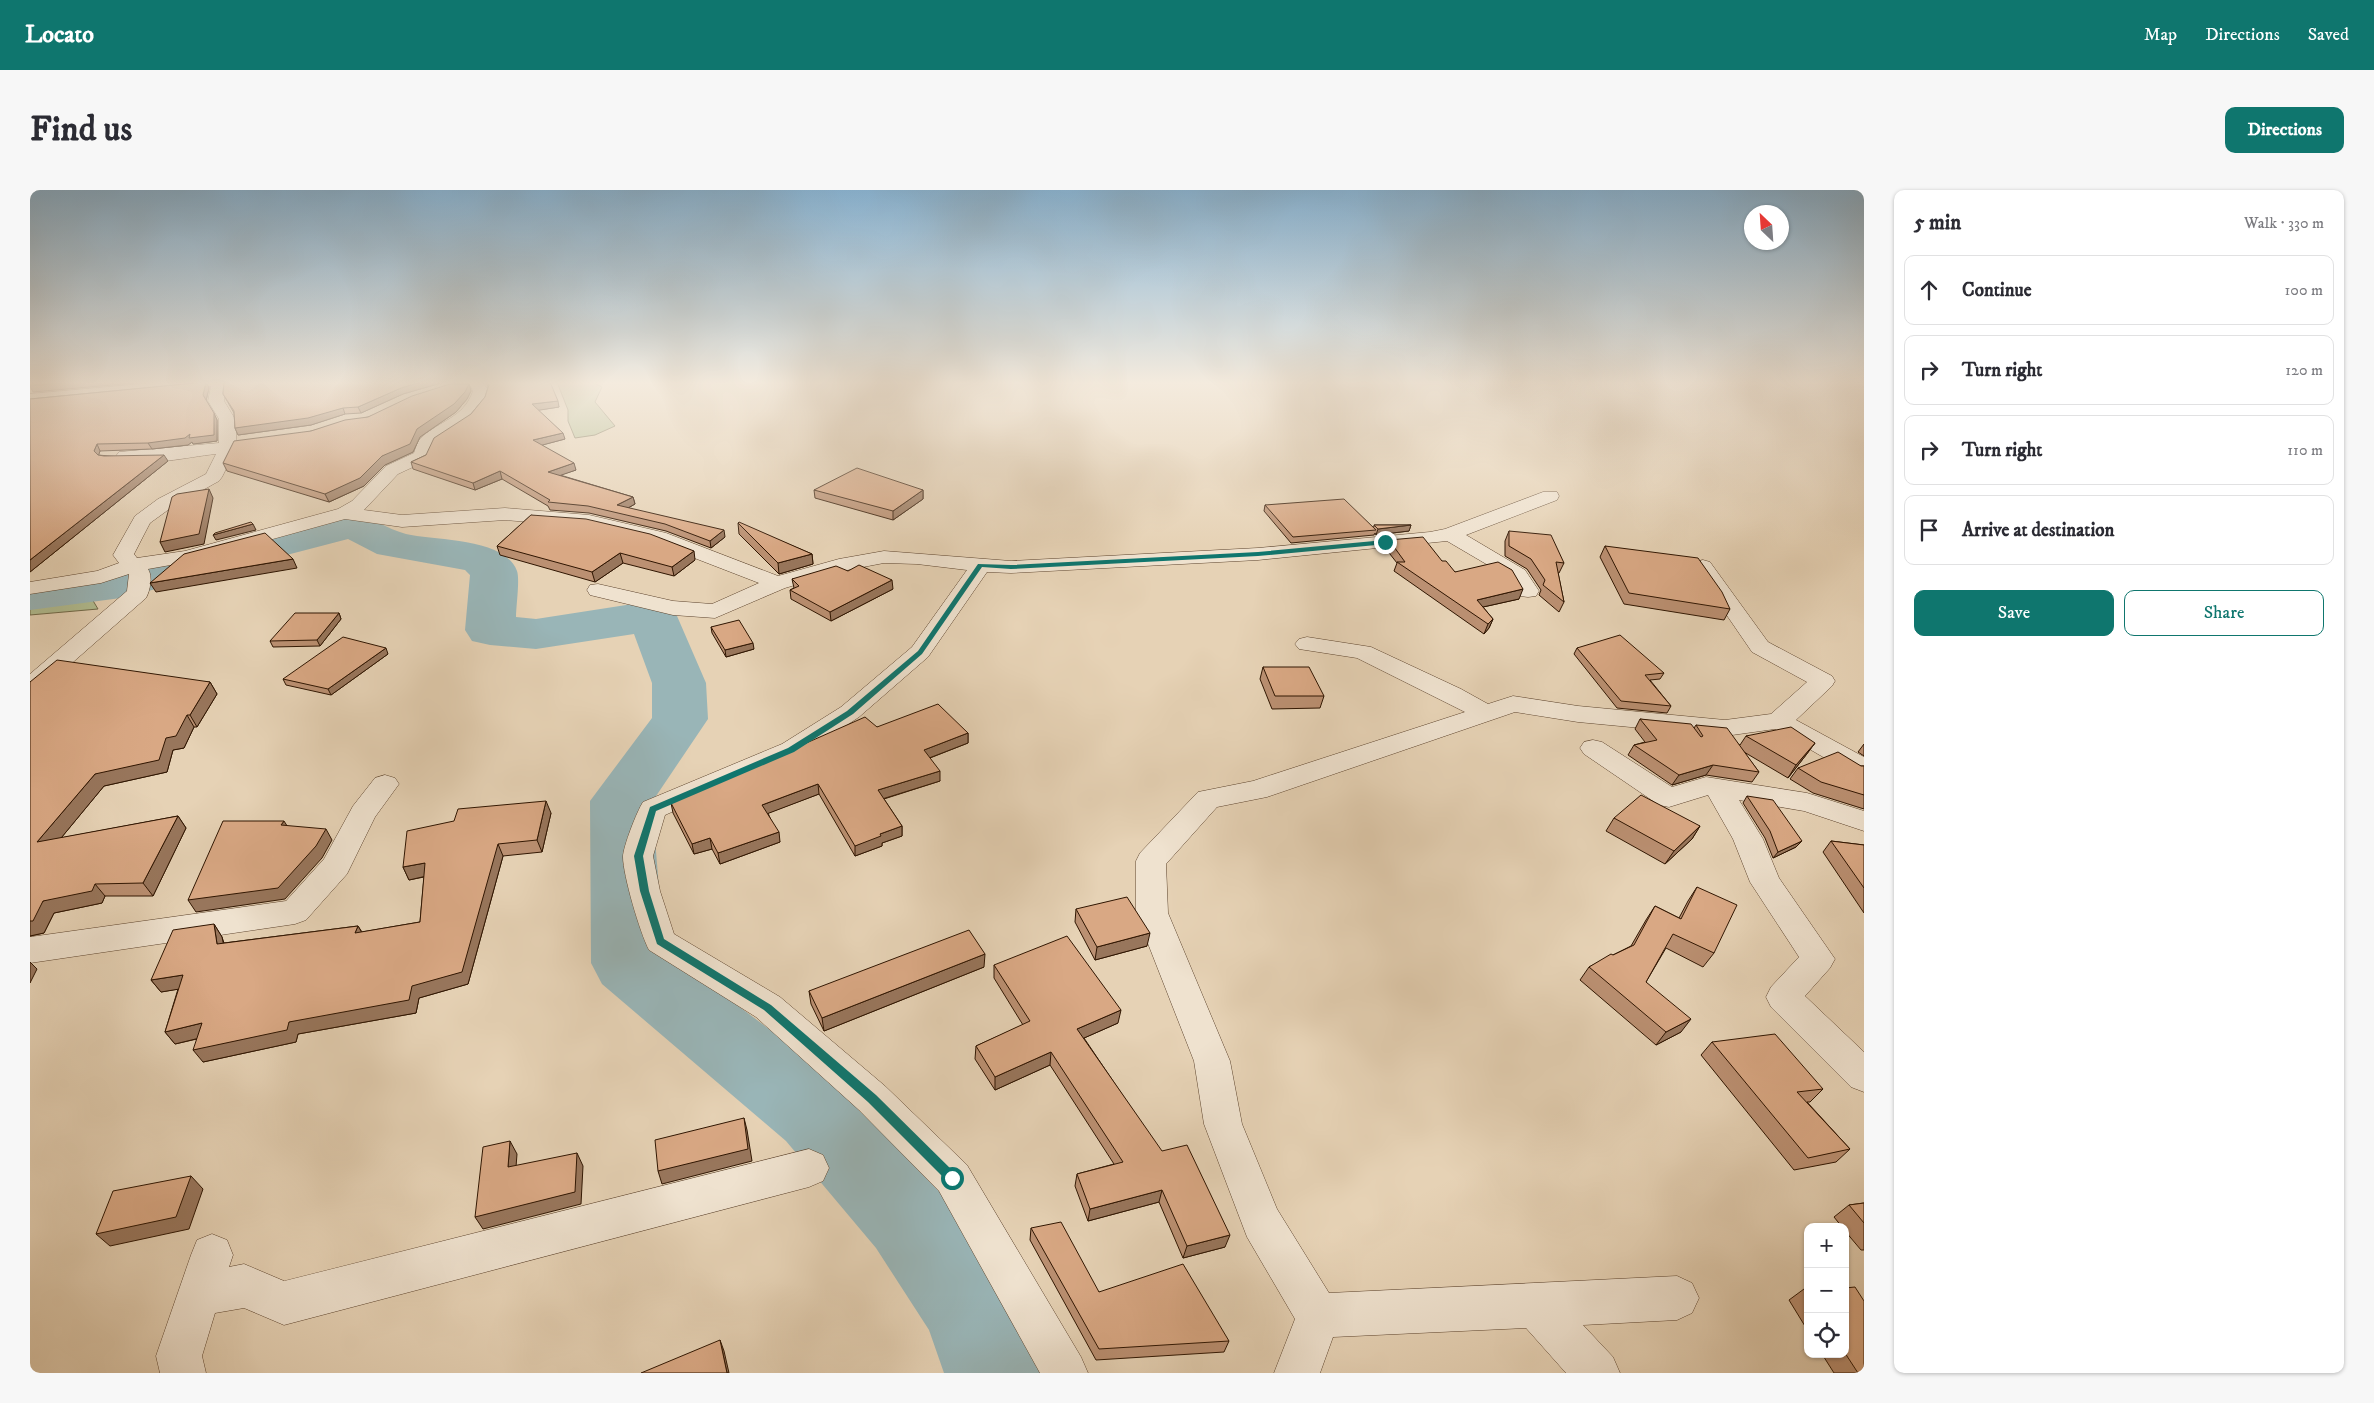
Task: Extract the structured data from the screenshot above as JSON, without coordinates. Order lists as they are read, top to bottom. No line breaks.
{"north":"top left","page":{"header":"Locato","nav":["Map","Directions","Saved"],"buttons":["Directions",["Save","Share"]],"title":"Find us","heading":["5 min","Walk · 330 m"],"list":[["Continue","100 m"],["Turn right","120 m"],["Turn right","110 m"],"Arrive at destination"],"map_buttons":["+","−"]}}
